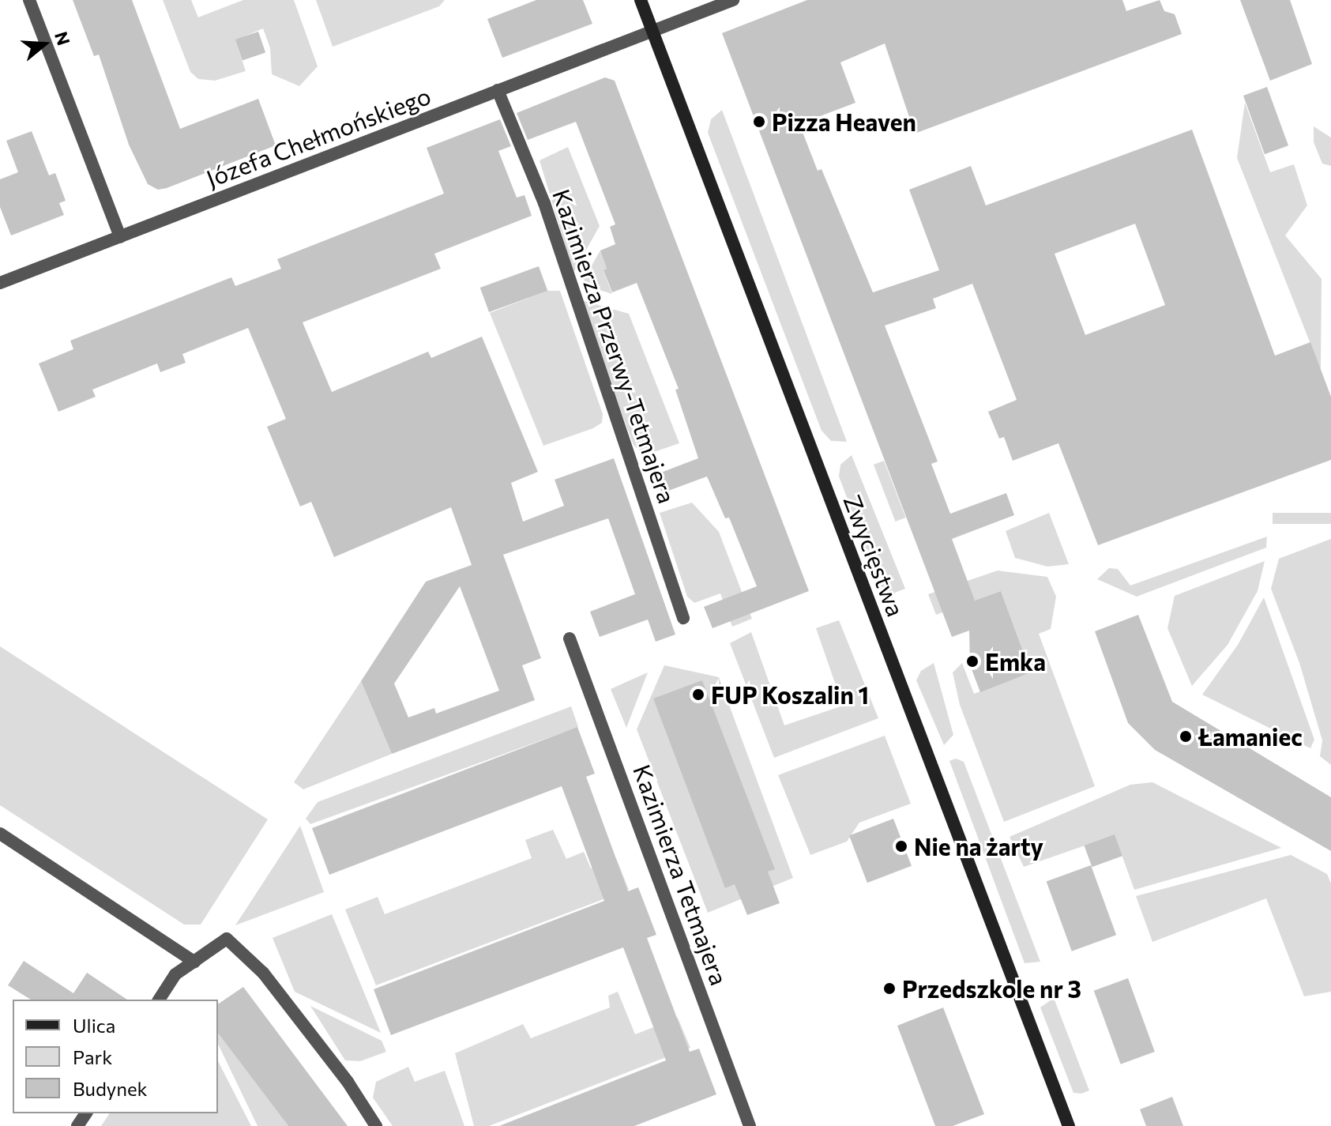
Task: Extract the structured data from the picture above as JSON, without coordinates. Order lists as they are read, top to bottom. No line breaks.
{"streets":{"street":["Józefa Chełmońskiego","Kazimierza Przerwy-Tetmajera","Zwycięstwa","Kazimierza Tetmajera"]},"crossings":[["Józefa Chełmońskiego","Kazimierza Przerwy-Tetmajera"],["Józefa Chełmońskiego","Zwycięstwa"]],"places":["Pizza Heaven","Emka","FUP Koszalin 1","Łamaniec","Nie na żarty","Przedszkole nr 3"],"legend":["Ulica","Park","Budynek"],"north":"right"}
